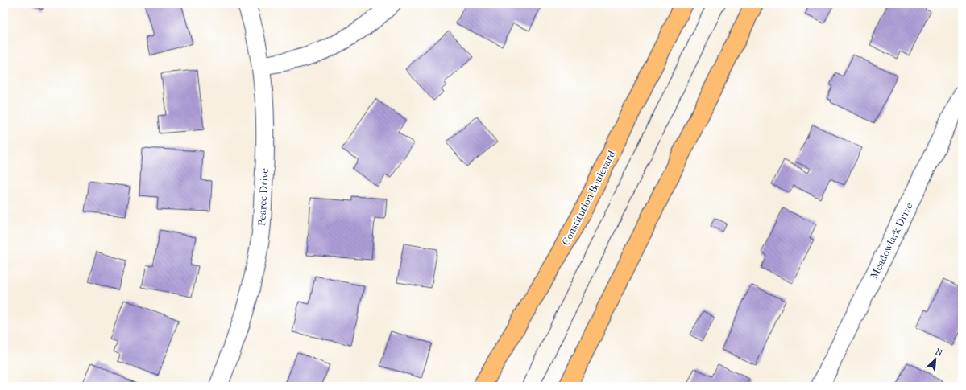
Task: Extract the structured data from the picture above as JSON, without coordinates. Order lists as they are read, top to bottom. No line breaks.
{"streets":{"main road":["Constitution Boulevard"],"street":["Pearce Drive","Meadowlark Drive"]},"north":"top right"}
